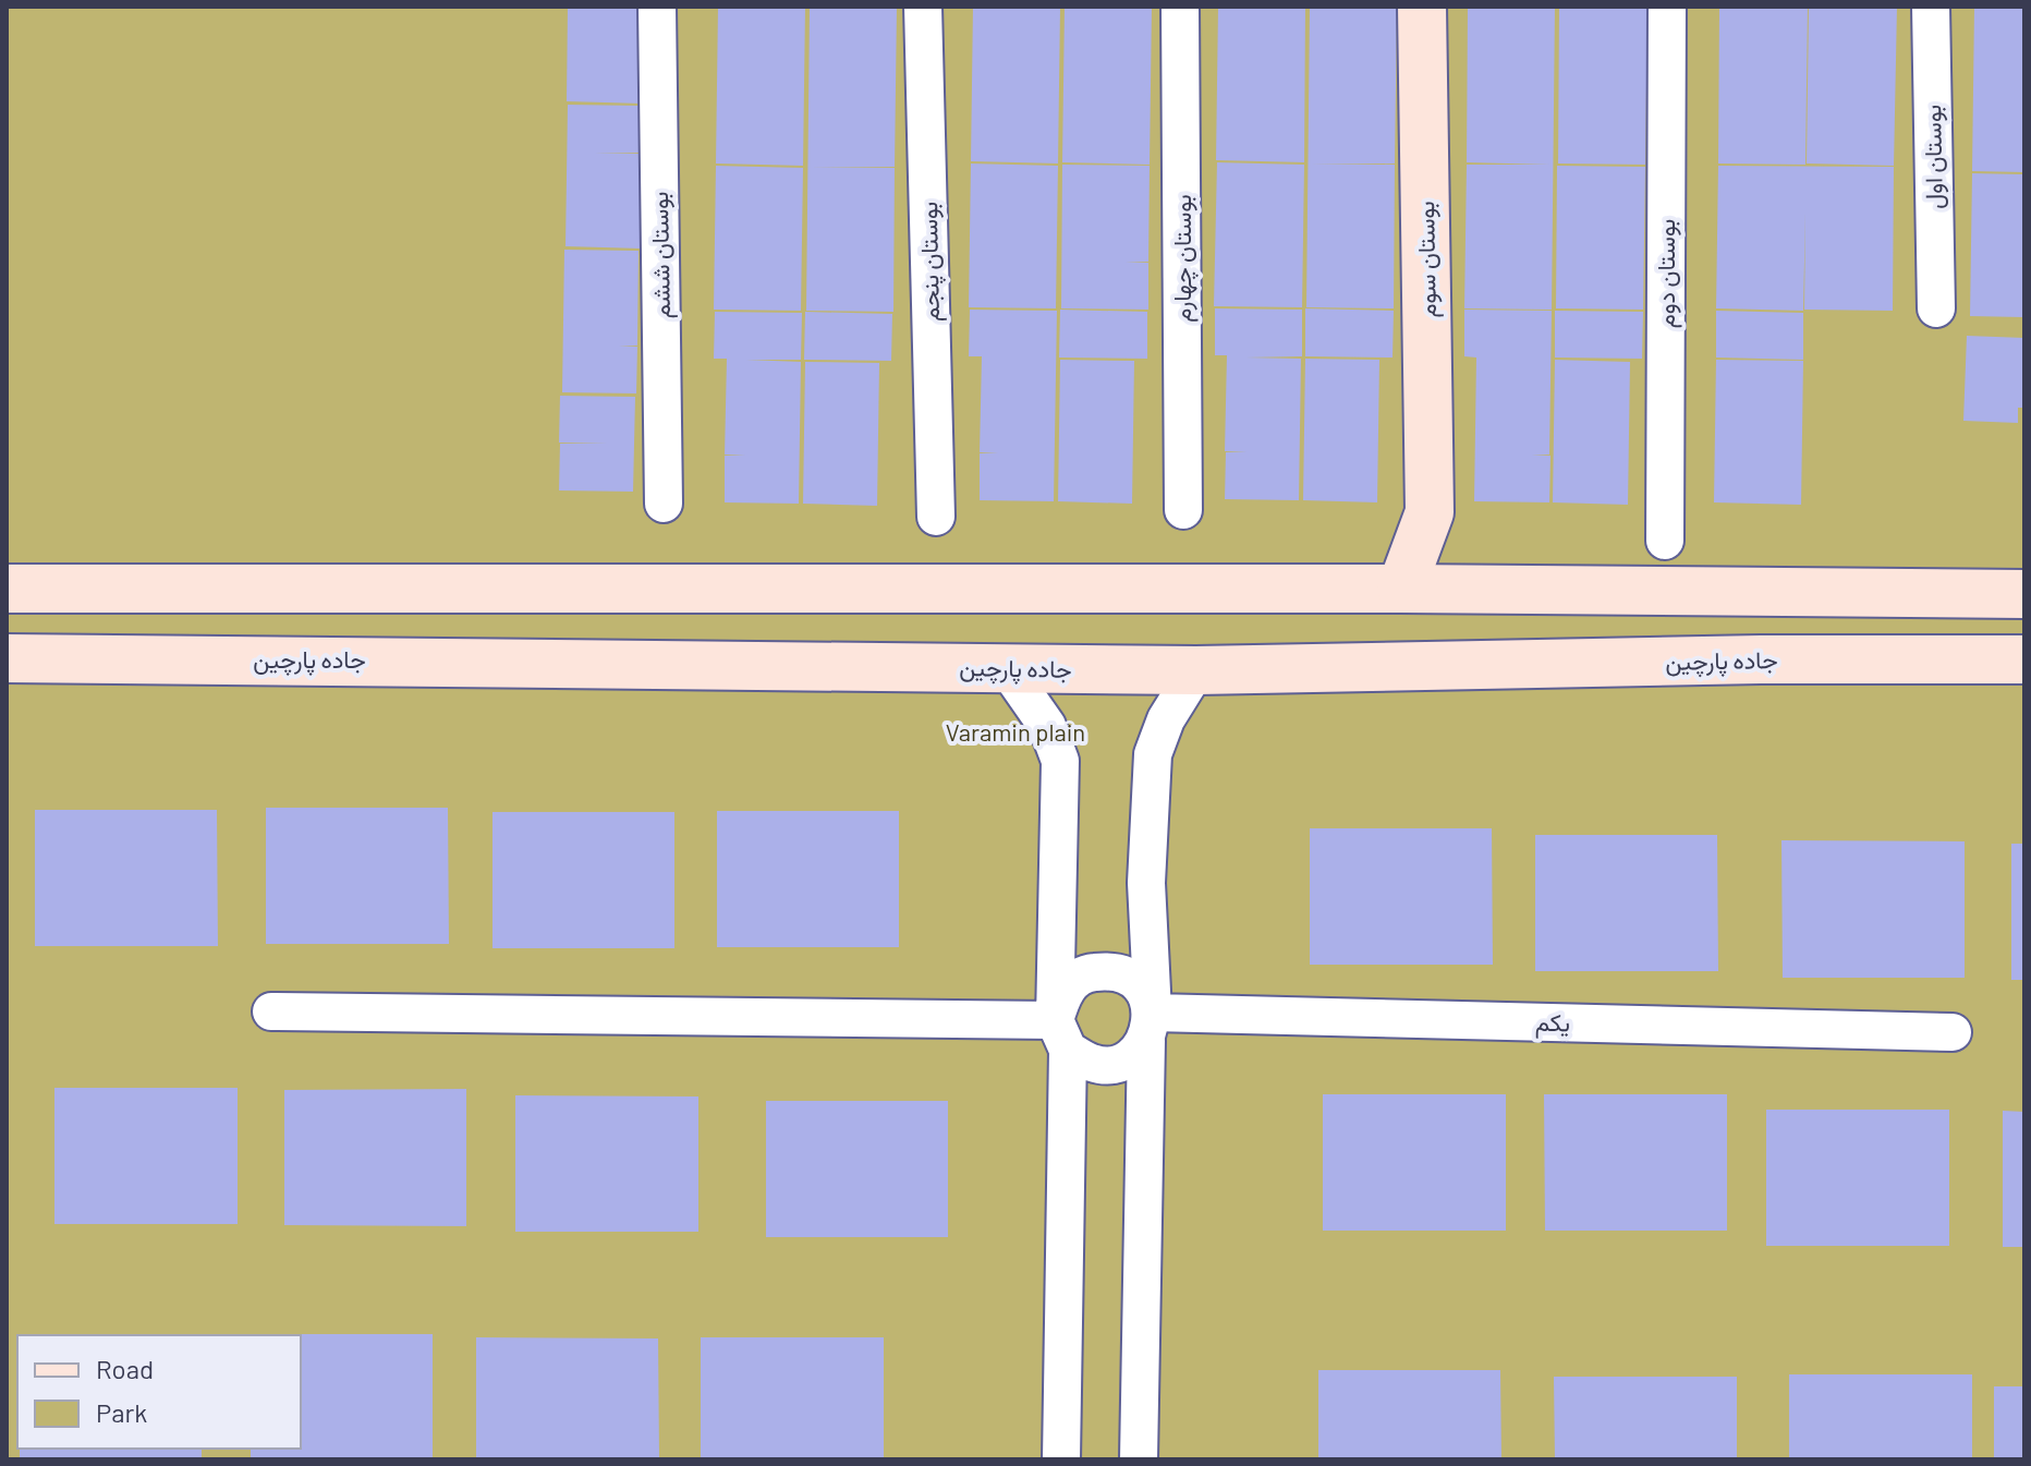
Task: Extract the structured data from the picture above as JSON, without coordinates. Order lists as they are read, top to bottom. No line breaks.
{"streets":{"main road":["بوستان سوم","جاده پارچین"],"street":["بوستان اول","بوستان ششم","بوستان چهارم","بوستان پنجم","بوستان دوم","یکم"]},"parks":["Varamin plain"],"legend":["Road","Park"]}
